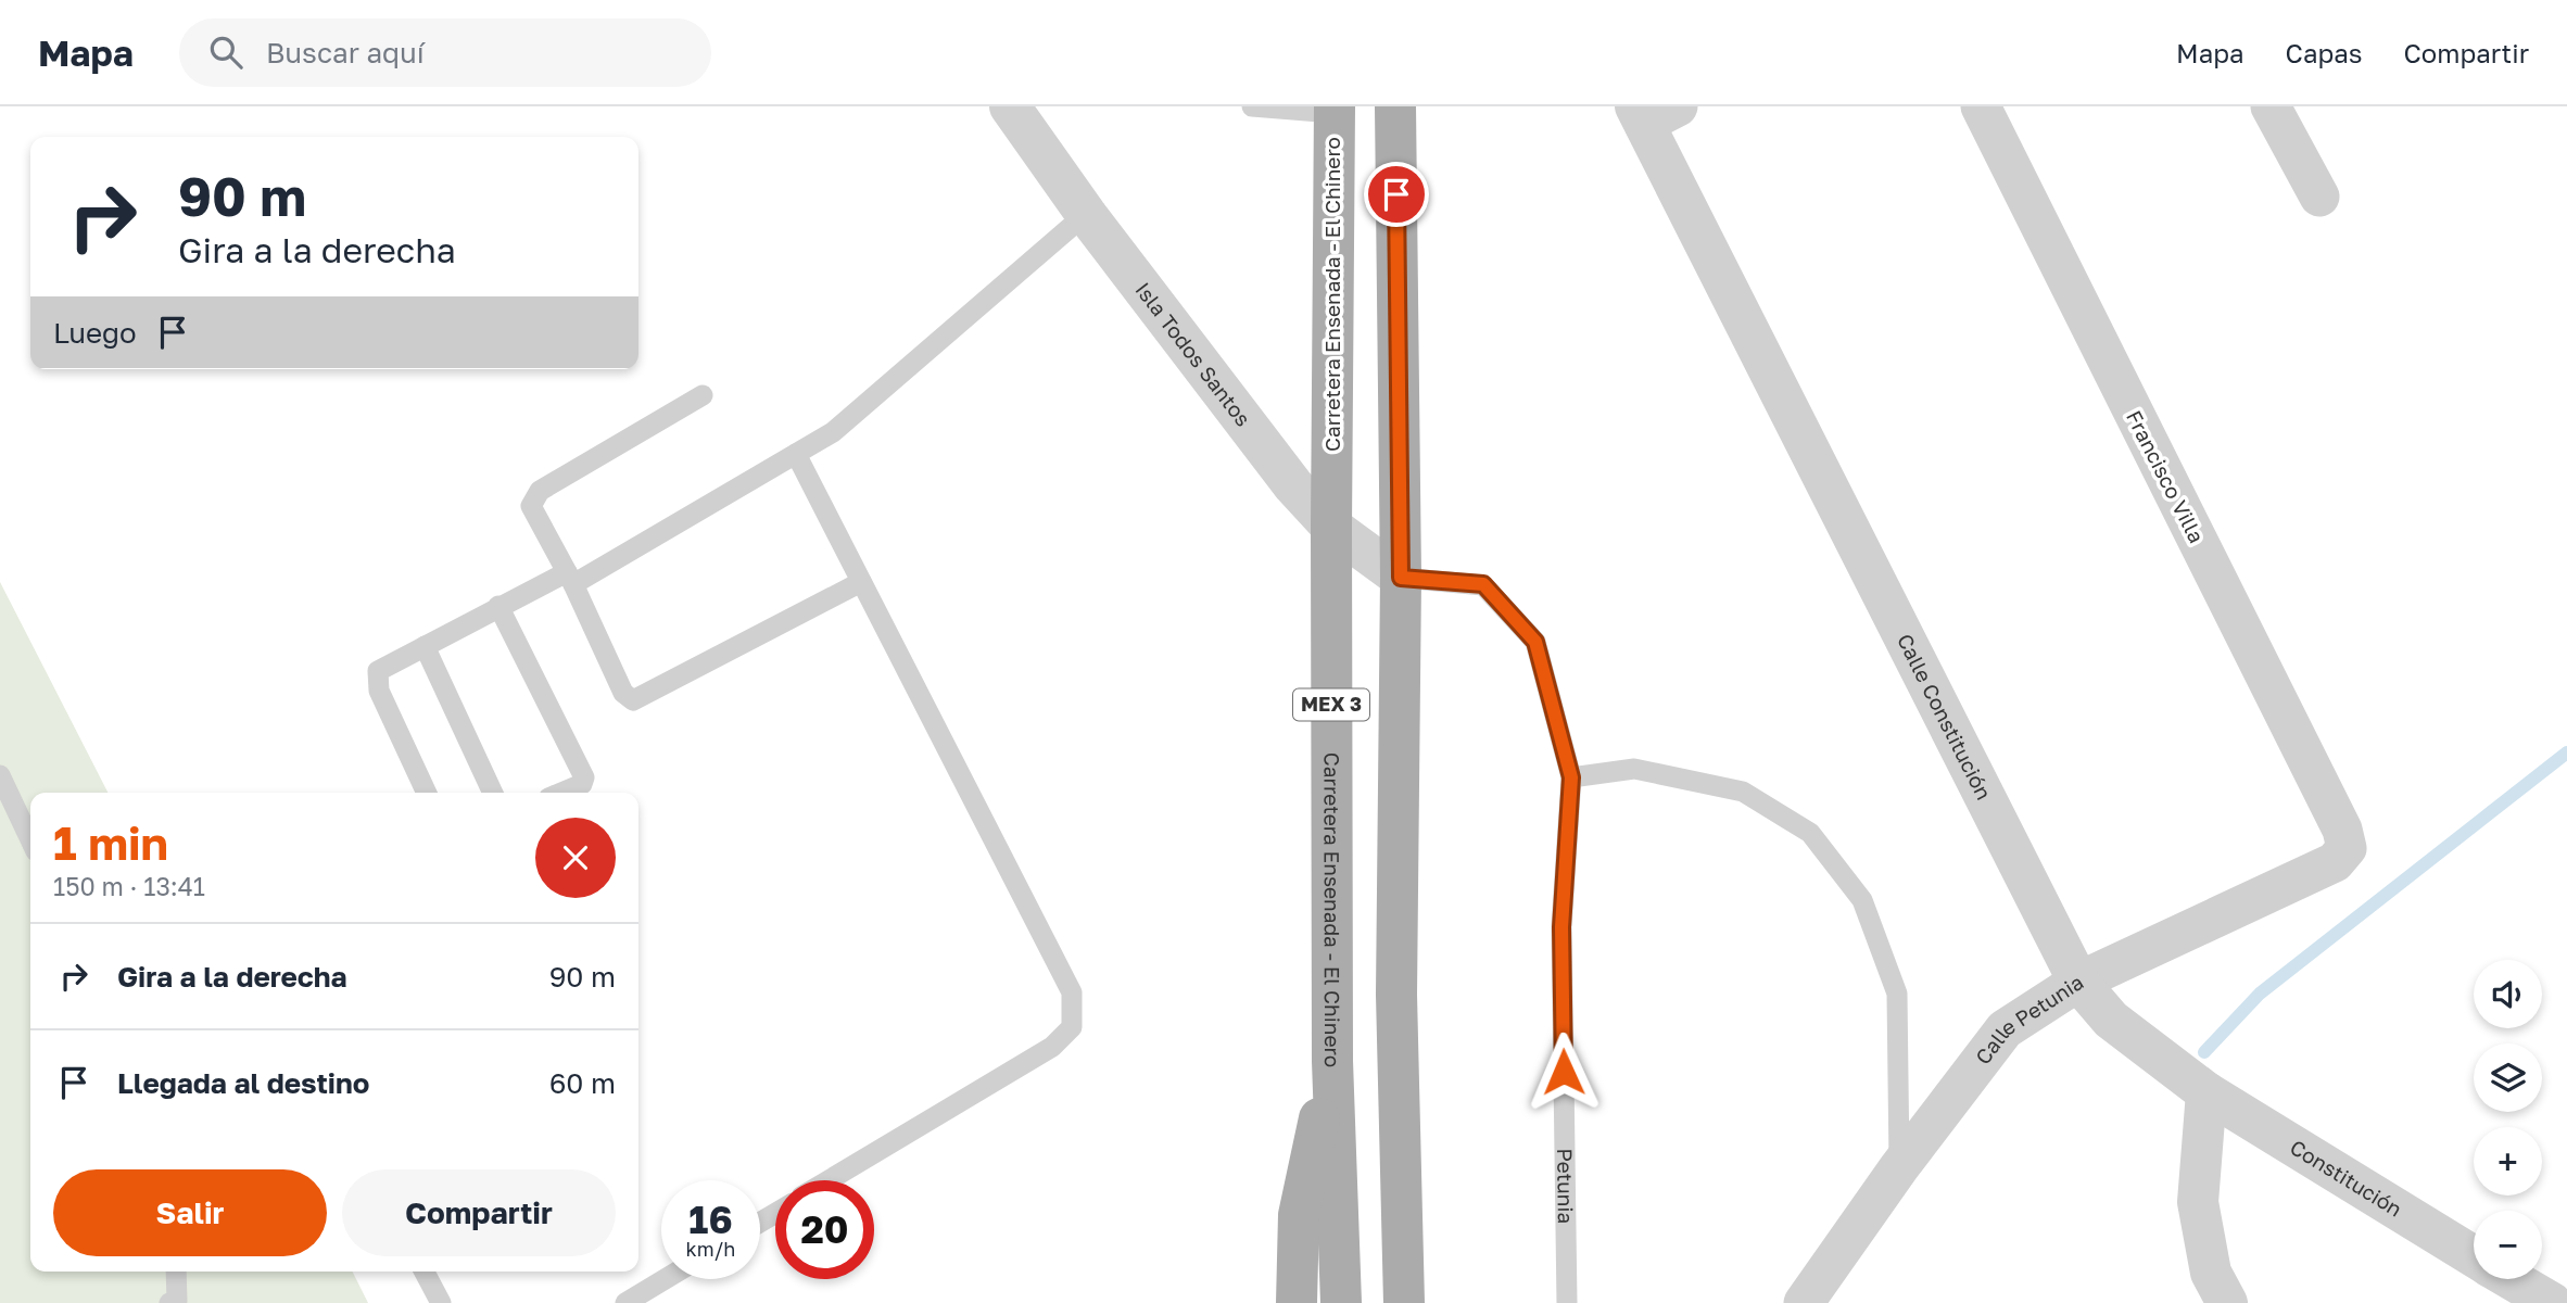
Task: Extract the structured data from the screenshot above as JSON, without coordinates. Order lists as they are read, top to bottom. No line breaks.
{"streets":{"main road":["Carretera Ensenada - El Chinero","MEX 3"],"street":["Isla Todos Santos","Francisco Villa","Calle Constitución","Calle Petunia","Constitución"],"lane":["Petunia"]},"crossings":[["Carretera Ensenada - El Chinero","Isla Todos Santos"],["Isla Todos Santos","MEX 3"],["Isla Todos Santos","Petunia"],["Francisco Villa","Calle Petunia"],["MEX 3","Petunia"],["Calle Constitución","Calle Petunia"],["Calle Constitución","Constitución"]],"page":{"header":"Mapa","search":"Buscar aquí","nav":["Mapa","Capas","Compartir"],"turn":["90 m","Gira a la derecha"],"then":"Luego","heading":["1 min","150 m · 13:41"],"list":[{"name":"Gira a la derecha","value":"90 m"},{"name":"Llegada al destino","value":"60 m"}],"map_buttons":["+","−"],"buttons":["Salir","Compartir"],"speed":"16 km/h","limit":"20"}}
